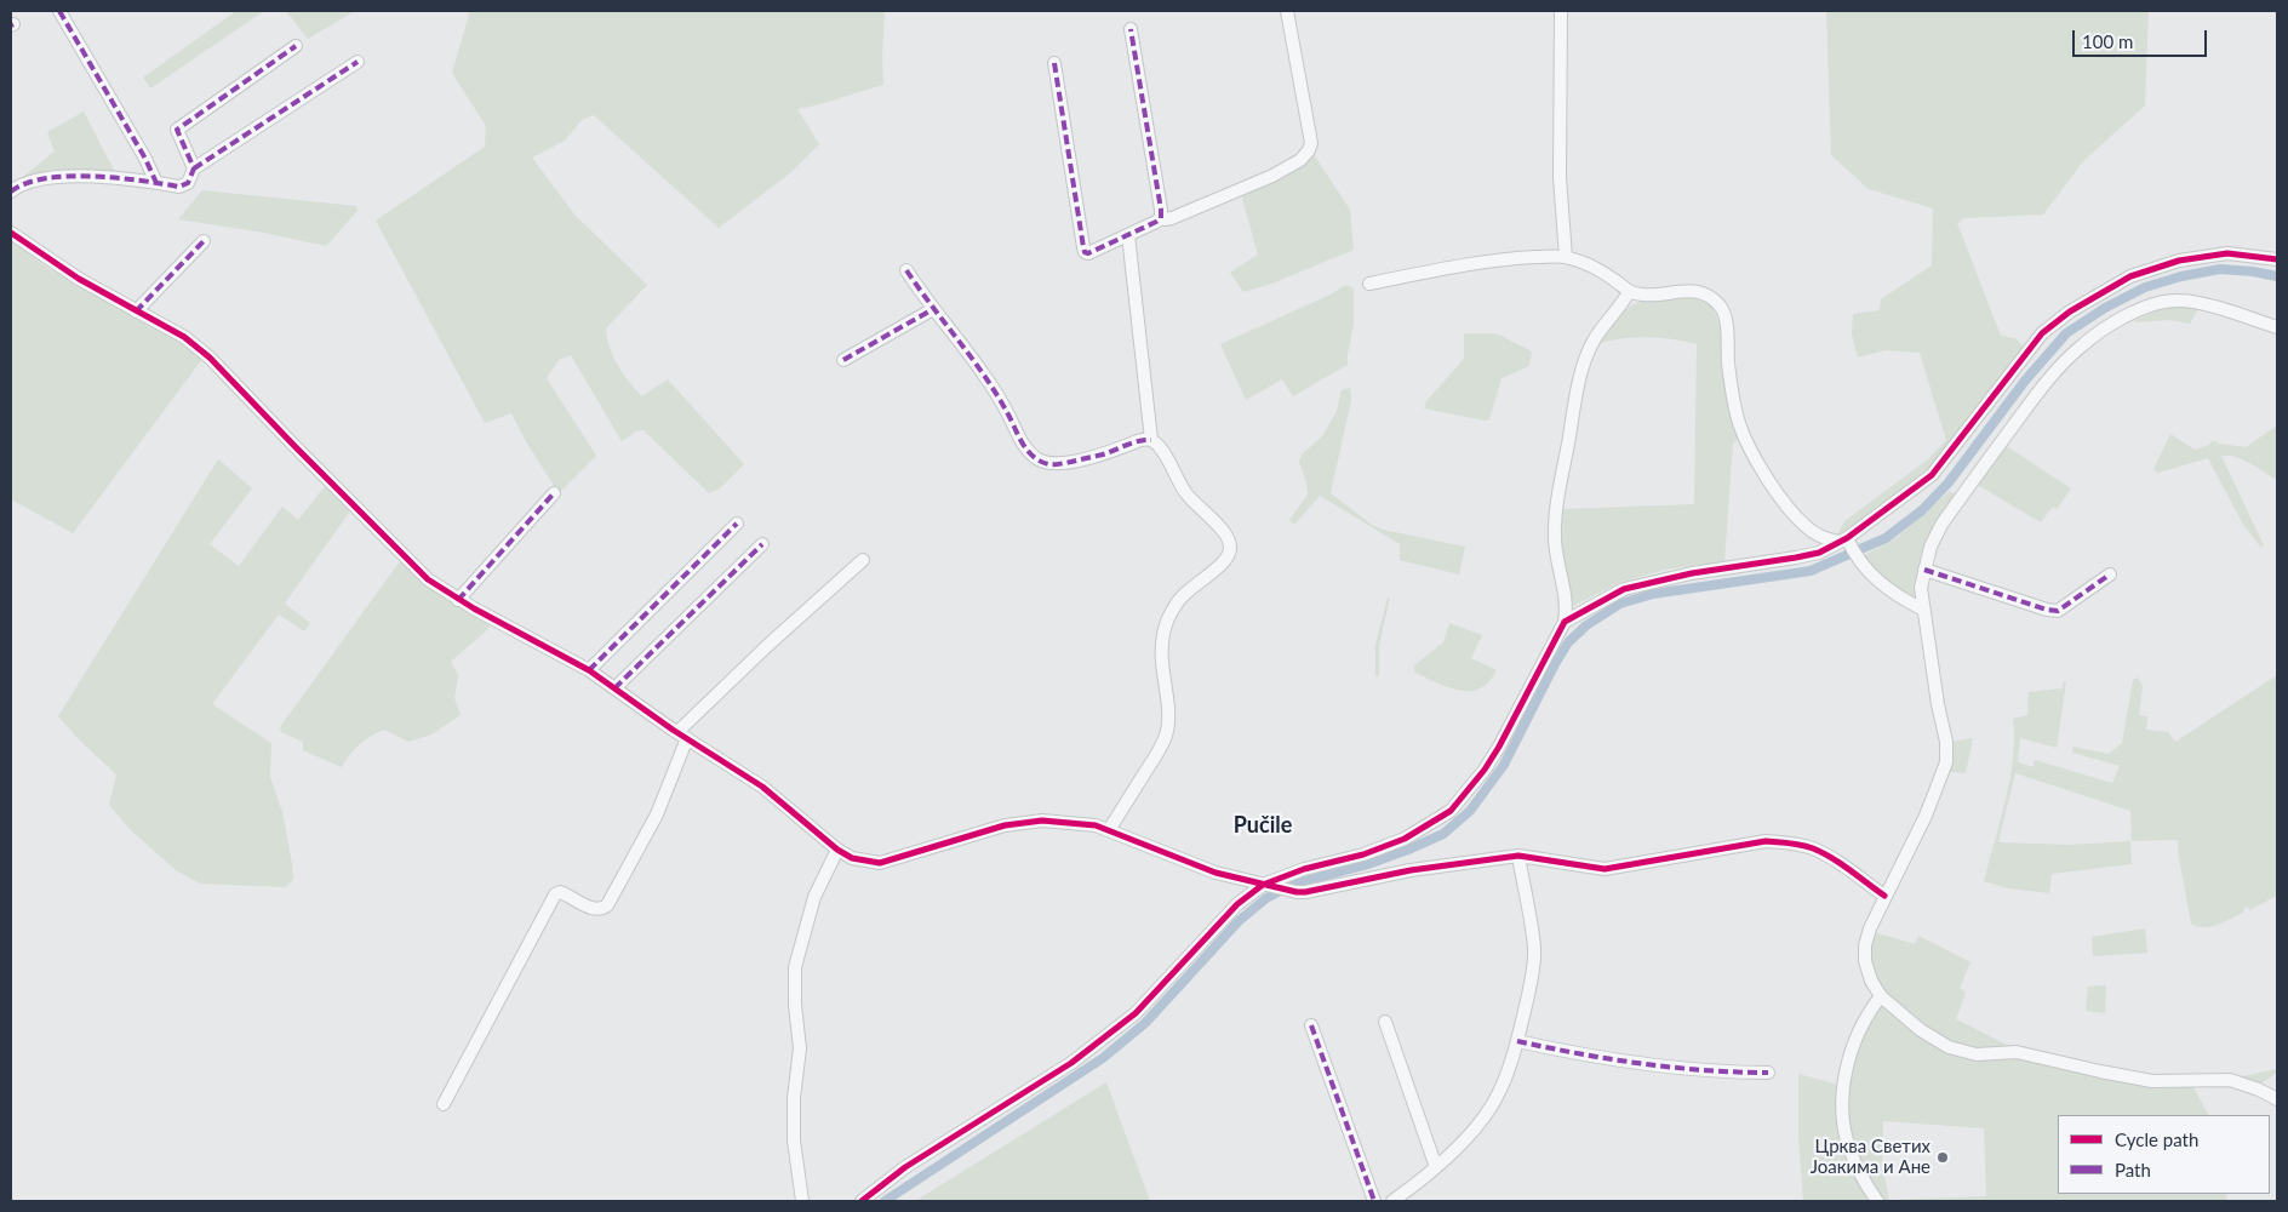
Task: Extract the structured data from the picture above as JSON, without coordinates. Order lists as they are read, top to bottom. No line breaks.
{"districts":["Pučile"],"places":["Црква Светих Јоакима и Ане"],"legend":["Cycle path","Path"],"scale_bar":"100 m"}
